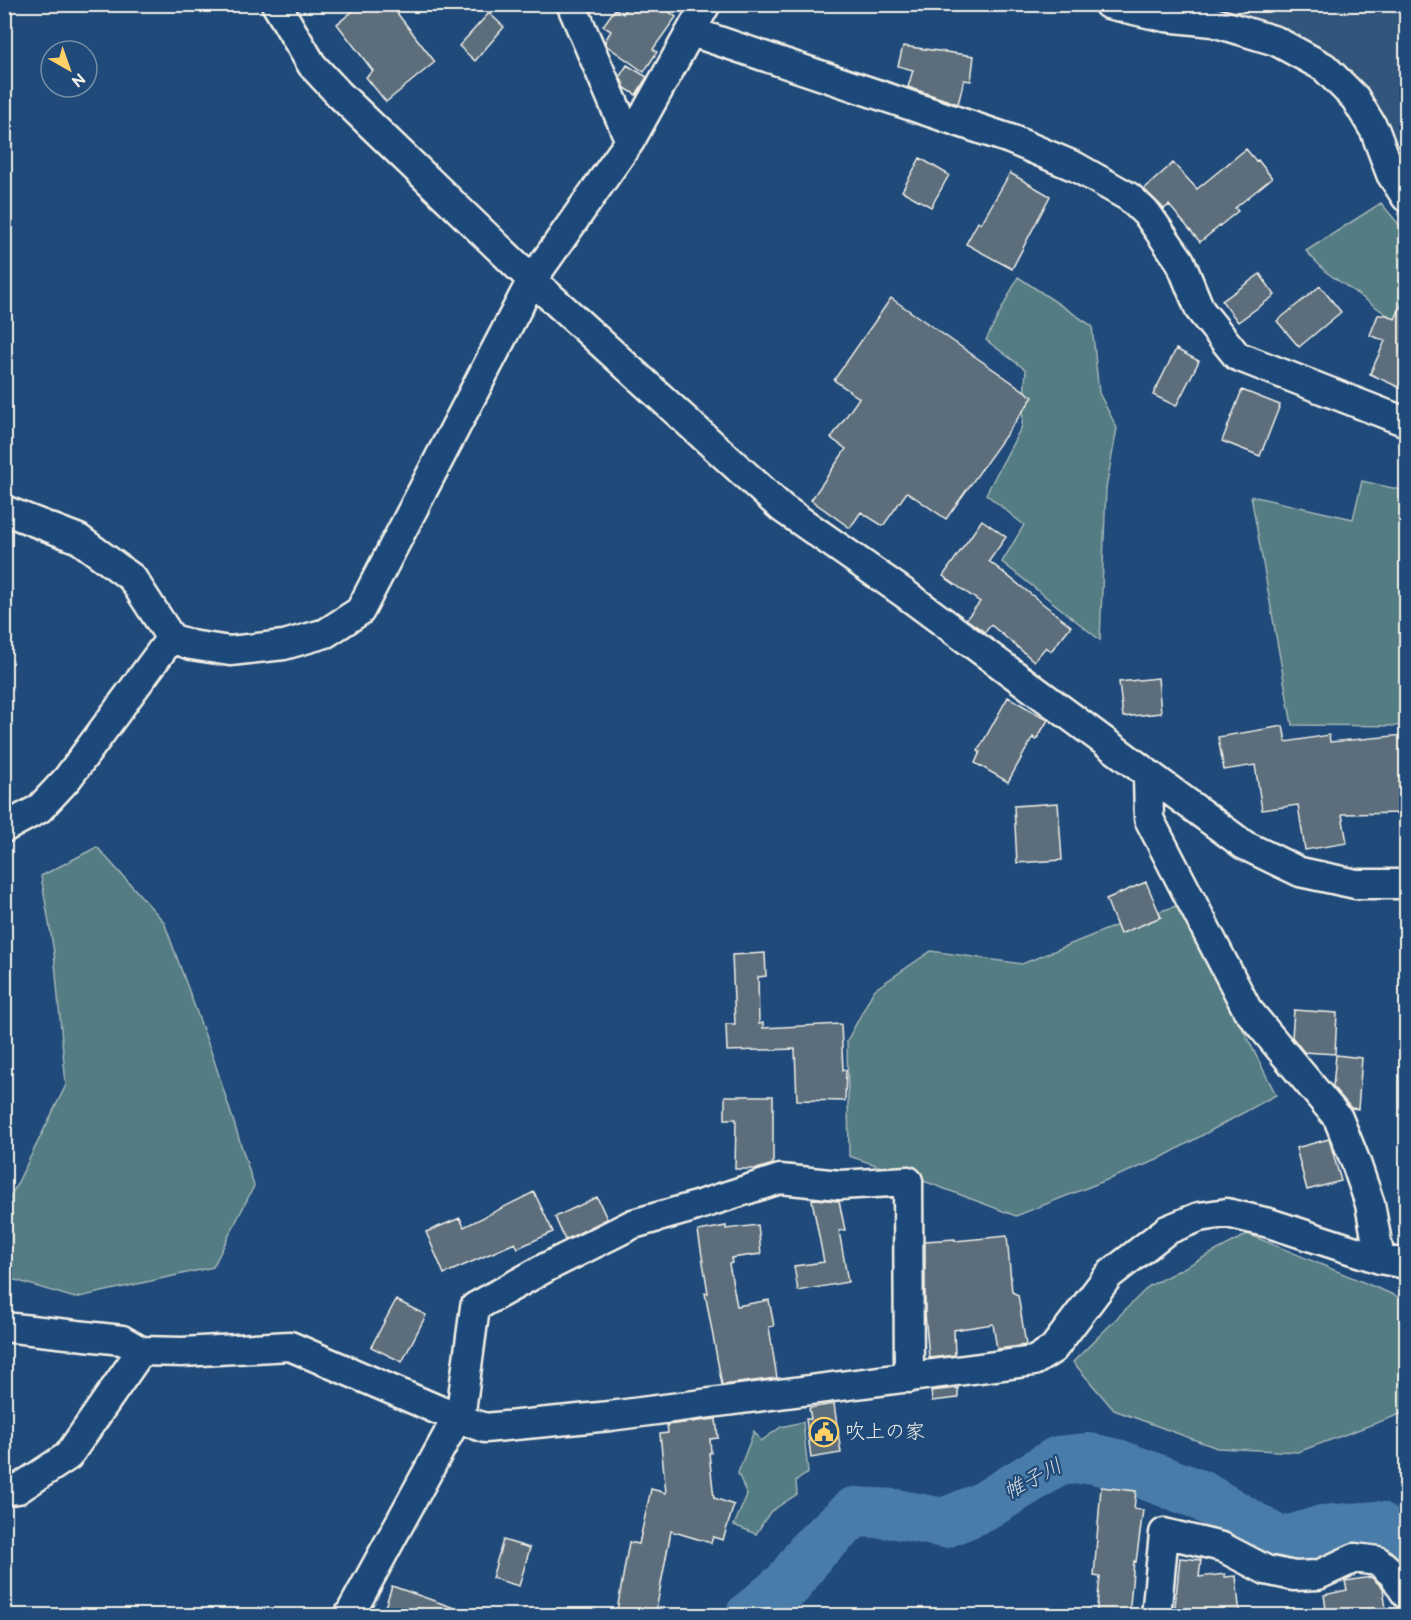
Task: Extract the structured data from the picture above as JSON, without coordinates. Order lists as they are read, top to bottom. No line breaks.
{"water":["帷子川"],"places":{"public building":["吹上の家"]},"north":"bottom right"}
